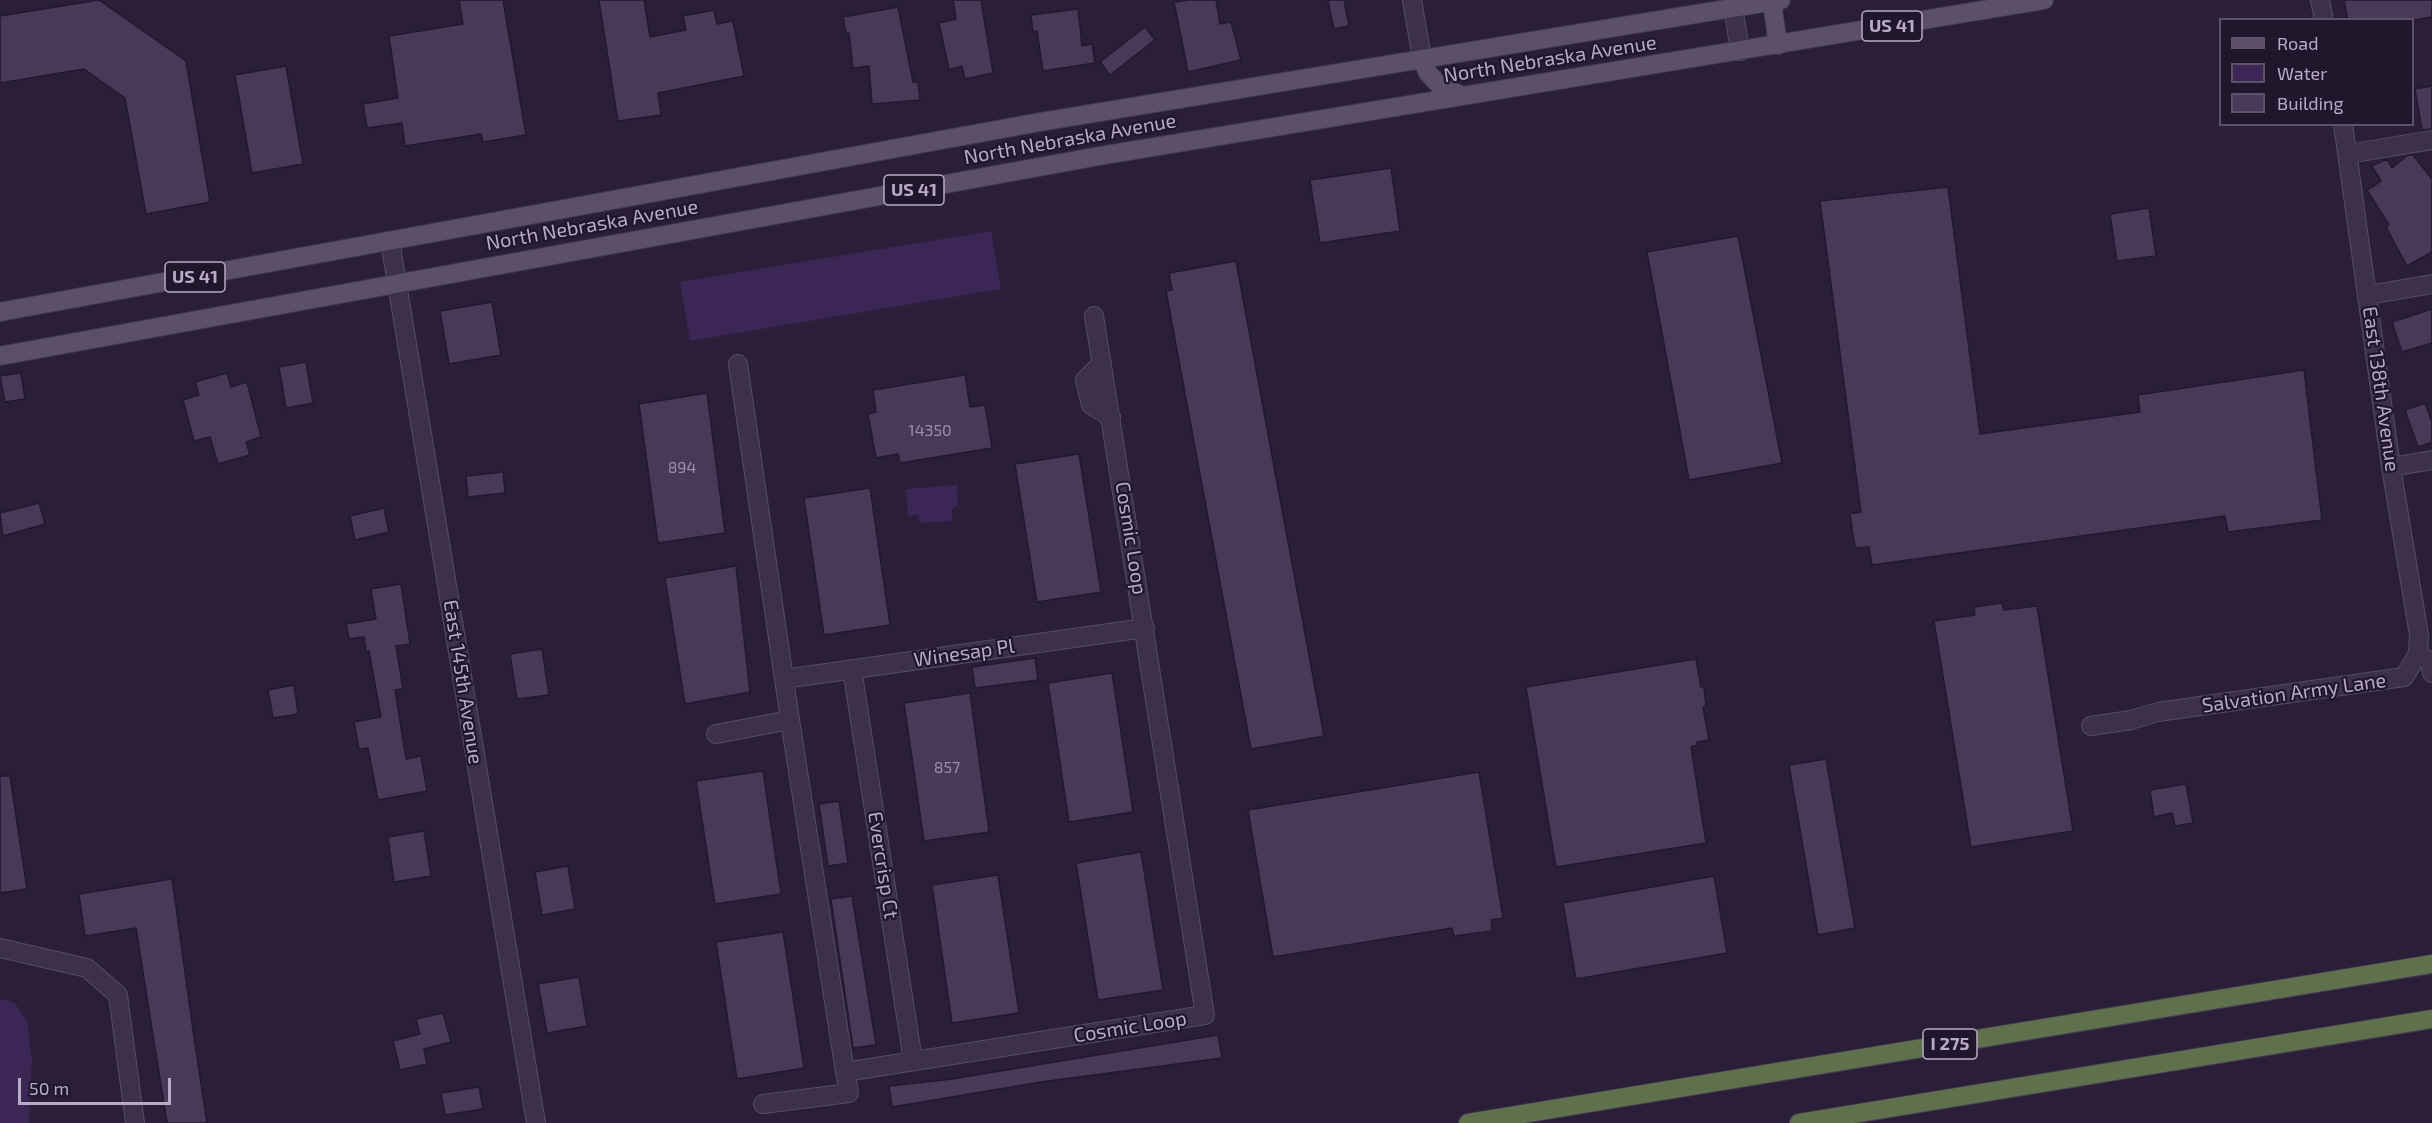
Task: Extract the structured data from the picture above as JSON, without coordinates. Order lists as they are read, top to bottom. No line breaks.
{"streets":{"highway":["I 275"],"main road":["US 41","North Nebraska Avenue"],"street":["East 138th Avenue","Cosmic Loop","Winesap Pl","East 145th Avenue","Salvation Army Lane","Evercrisp Ct"]},"crossings":[["North Nebraska Avenue","East 145th Avenue"],["East 138th Avenue","Salvation Army Lane"],["Cosmic Loop","Winesap Pl"],["Cosmic Loop","Evercrisp Ct"],["Winesap Pl","Evercrisp Ct"]],"house_numbers":["14350","894","857"],"legend":["Road","Water","Building"],"scale_bar":"50 m"}
